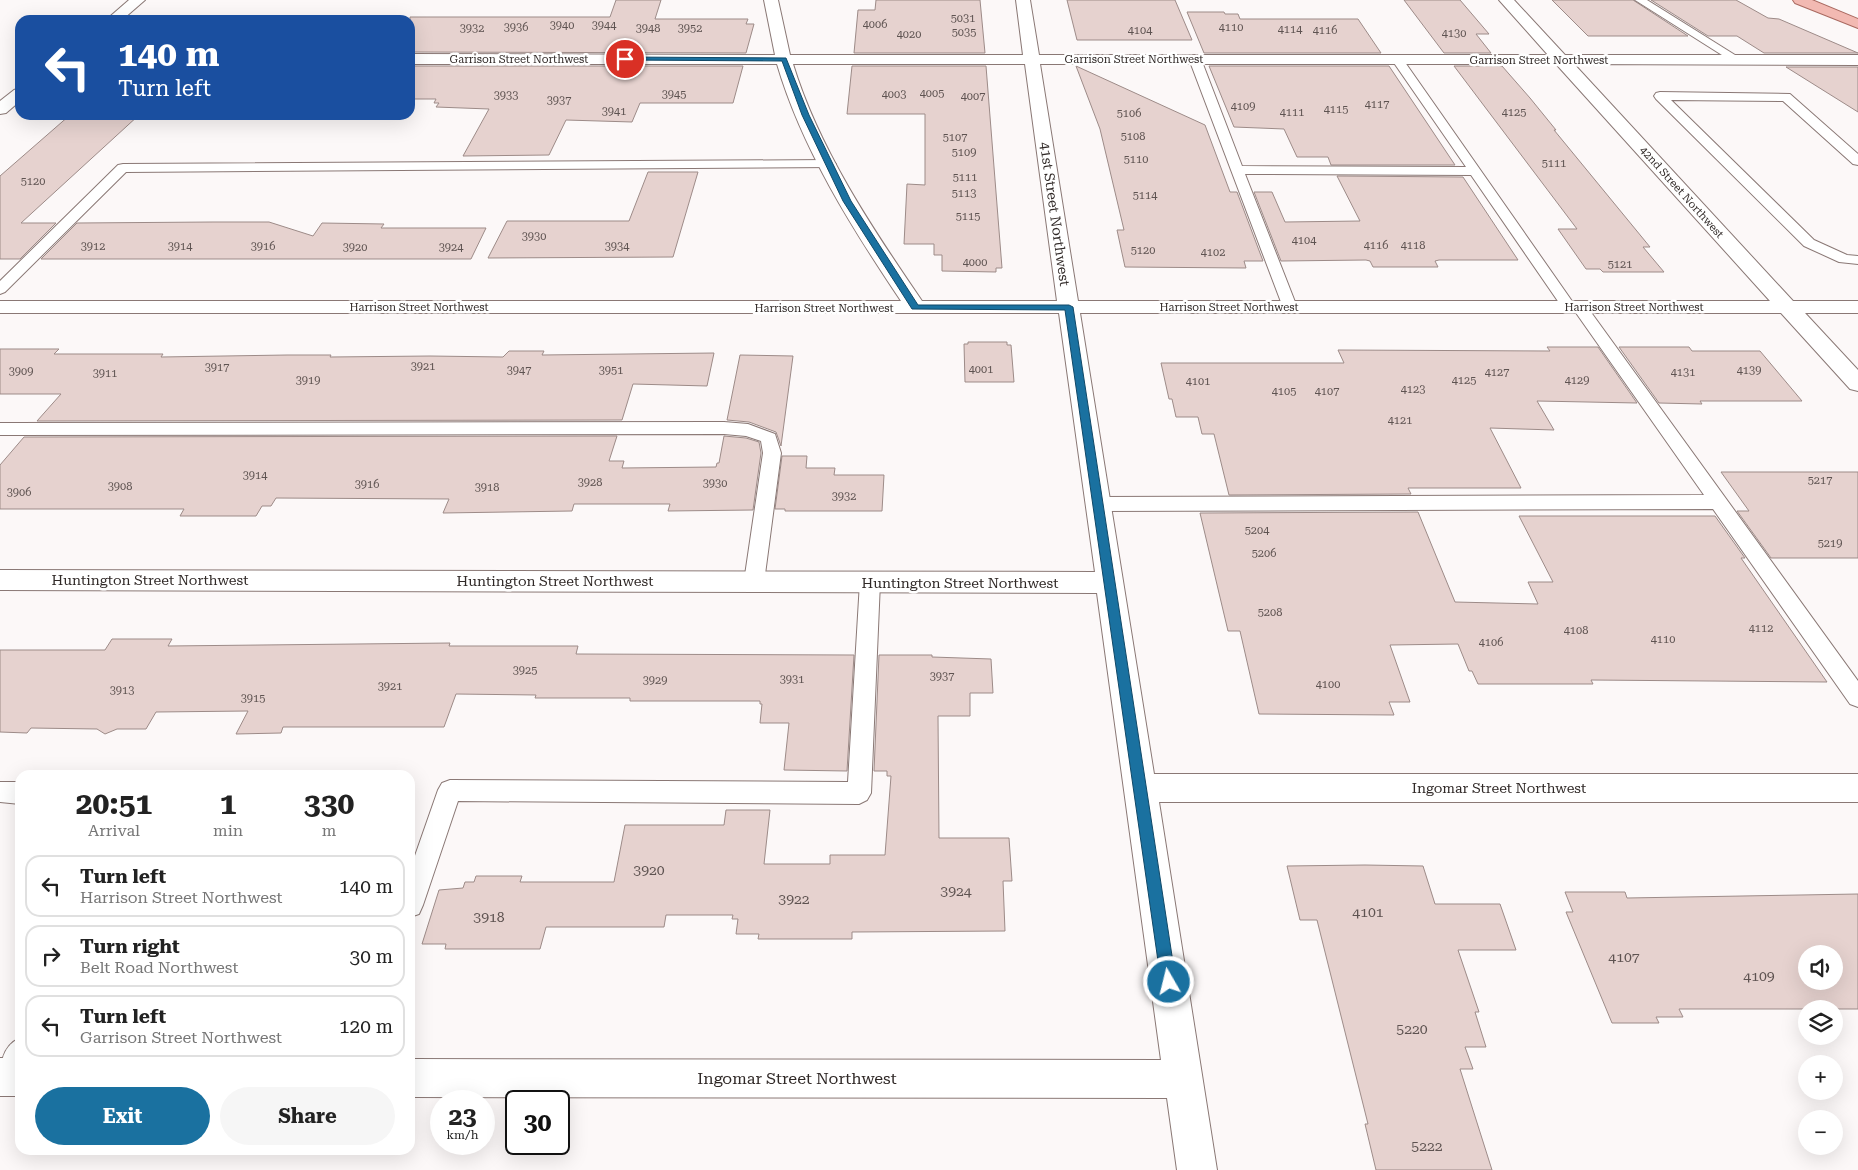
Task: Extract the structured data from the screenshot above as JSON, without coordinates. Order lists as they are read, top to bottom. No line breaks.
{"streets":{"street":["Garrison Street Northwest","42nd Street Northwest","41st Street Northwest","Harrison Street Northwest","Huntington Street Northwest","Ingomar Street Northwest"]},"crossings":[["Garrison Street Northwest","42nd Street Northwest"],["Garrison Street Northwest","41st Street Northwest"],["42nd Street Northwest","Harrison Street Northwest"],["41st Street Northwest","Harrison Street Northwest"],["41st Street Northwest","Huntington Street Northwest"],["41st Street Northwest","Ingomar Street Northwest"]],"house_numbers":["5031","4006","3940","3944","3936","4110","3932","3948","3952","4114","4104","4116","5035","4130","4020","4005","3945","4003","3933","4007","3937","4117","4109","4115","3941","4111","4125","5106","5108","5107","5109","5110","5111","5111","5120","5113","5114","5115","3930","4104","4116","4118","3912","3914","3916","3934","3920","3924","5120","4102","4000","5121","3921","3917","4001","3947","3951","4139","3909","4127","4131","3911","3919","4125","4129","4101","4123","4105","4107","4121","3914","5217","3928","3930","3916","3908","3918","3906","3932","5204","5219","5206","5208","4112","4108","4110","4106","3925","3937","3931","3929","4100","3921","3913","3915","3920","3924","3922","4101","3918","4107","4109","5220","5222"],"page":{"turn":["140 m","Turn left"],"eta":["20:51","Arrival","1","min","330","m"],"list":[{"name":"Turn left","note":"Harrison Street Northwest","value":"140 m"},{"name":"Turn right","note":"Belt Road Northwest","value":"30 m"},{"name":"Turn left","note":"Garrison Street Northwest","value":"120 m"}],"map_buttons":["+","−"],"buttons":["Exit","Share"],"speed":"23 km/h","limit":"30"}}
